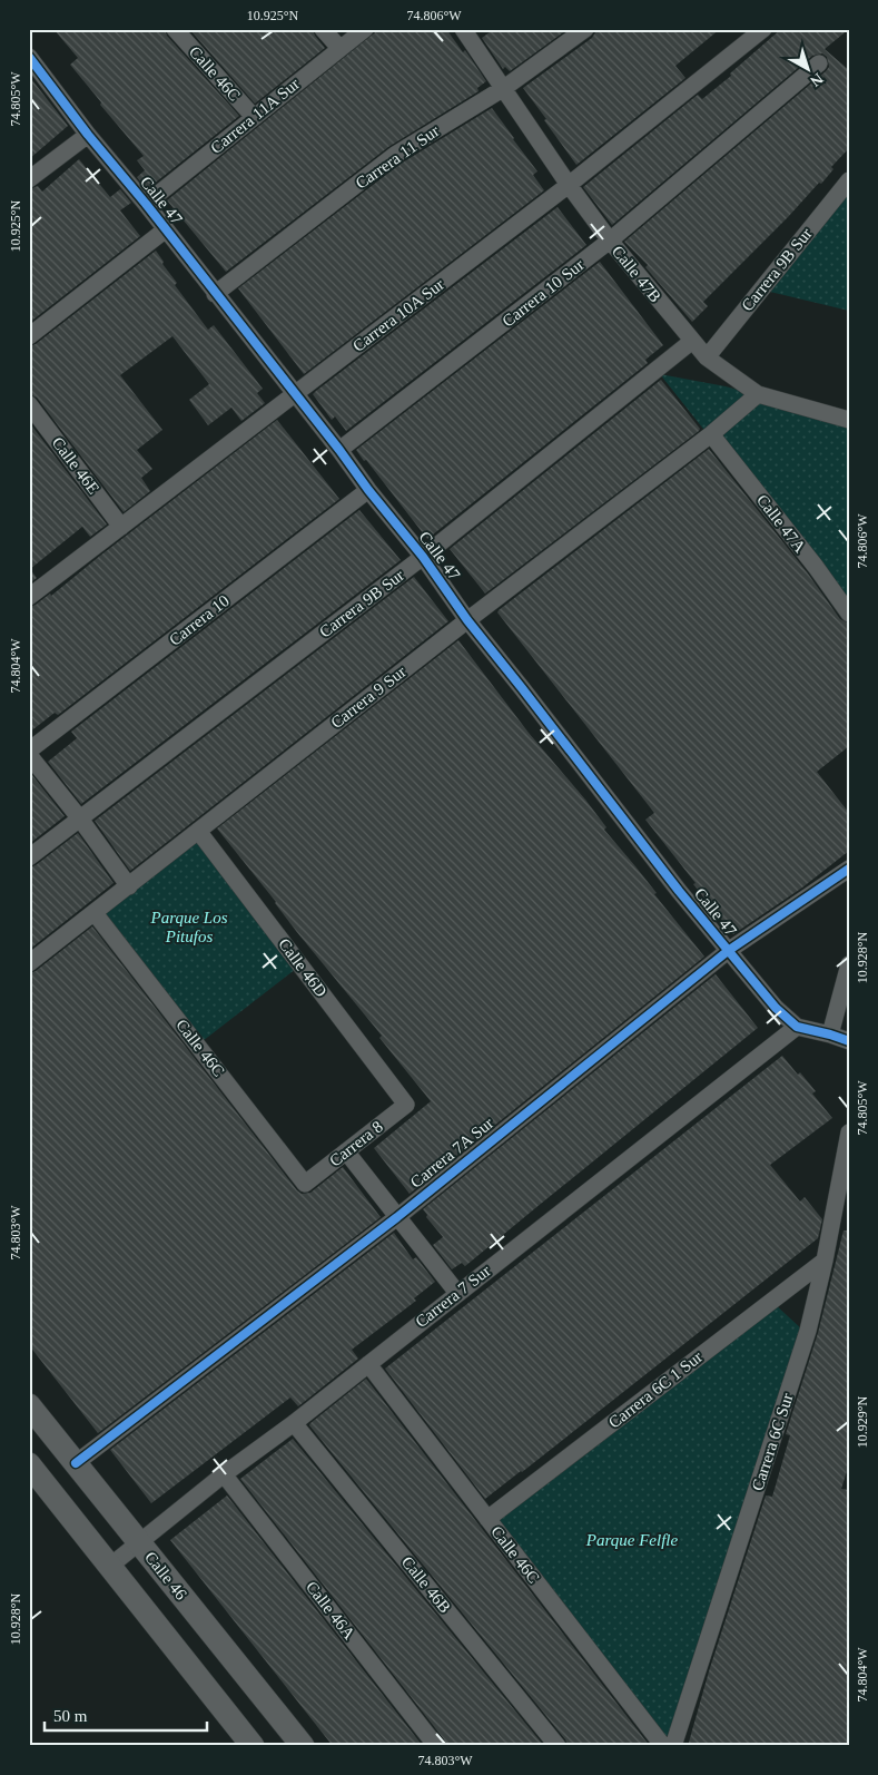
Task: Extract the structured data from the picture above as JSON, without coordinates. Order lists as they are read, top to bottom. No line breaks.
{"streets":{"street":["Calle 46C","Carrera 11A Sur","Carrera 11 Sur","Calle 47","Carrera 9B Sur","Calle 47B","Carrera 10 Sur","Carrera 10A Sur","Calle 46E","Calle 47A","Carrera 10","Carrera 9 Sur","Calle 46D","Carrera 8","Carrera 7A Sur","Carrera 7 Sur","Carrera 6C 1 Sur","Carrera 6C Sur","Calle 46","Calle 46B","Calle 46A"]},"crossings":[["Calle 46C","Carrera 11A Sur"],["Calle 46C","Carrera 9 Sur"],["Calle 46C","Carrera 8"],["Calle 46C","Carrera 7 Sur"],["Calle 46C","Carrera 6C 1 Sur"],["Carrera 11A Sur","Calle 47"],["Carrera 11 Sur","Calle 47"],["Carrera 11 Sur","Calle 47B"],["Calle 47","Carrera 9B Sur"],["Calle 47","Carrera 10 Sur"],["Calle 47","Carrera 10A Sur"],["Calle 47","Carrera 10"],["Calle 47","Carrera 9 Sur"],["Calle 47","Carrera 7A Sur"],["Calle 47","Carrera 7 Sur"],["Carrera 9B Sur","Calle 47B"],["Calle 47B","Carrera 10 Sur"],["Calle 47B","Carrera 10A Sur"],["Calle 47B","Carrera 9 Sur"],["Carrera 10A Sur","Calle 46E"],["Calle 47A","Carrera 9 Sur"],["Carrera 9 Sur","Calle 46D"],["Calle 46D","Carrera 8"],["Carrera 7A Sur","Calle 46"],["Carrera 7 Sur","Calle 46"],["Carrera 7 Sur","Calle 46B"],["Carrera 7 Sur","Calle 46A"],["Carrera 6C 1 Sur","Carrera 6C Sur"]],"parks":["Parque Los Pitufos","Parque Felfle"],"scale_bar":"50 m","north":"bottom right","coordinates":["10.925°N","74.806°W","74.805°W","74.804°W","10.928°N","74.803°W","10.929°N"]}
